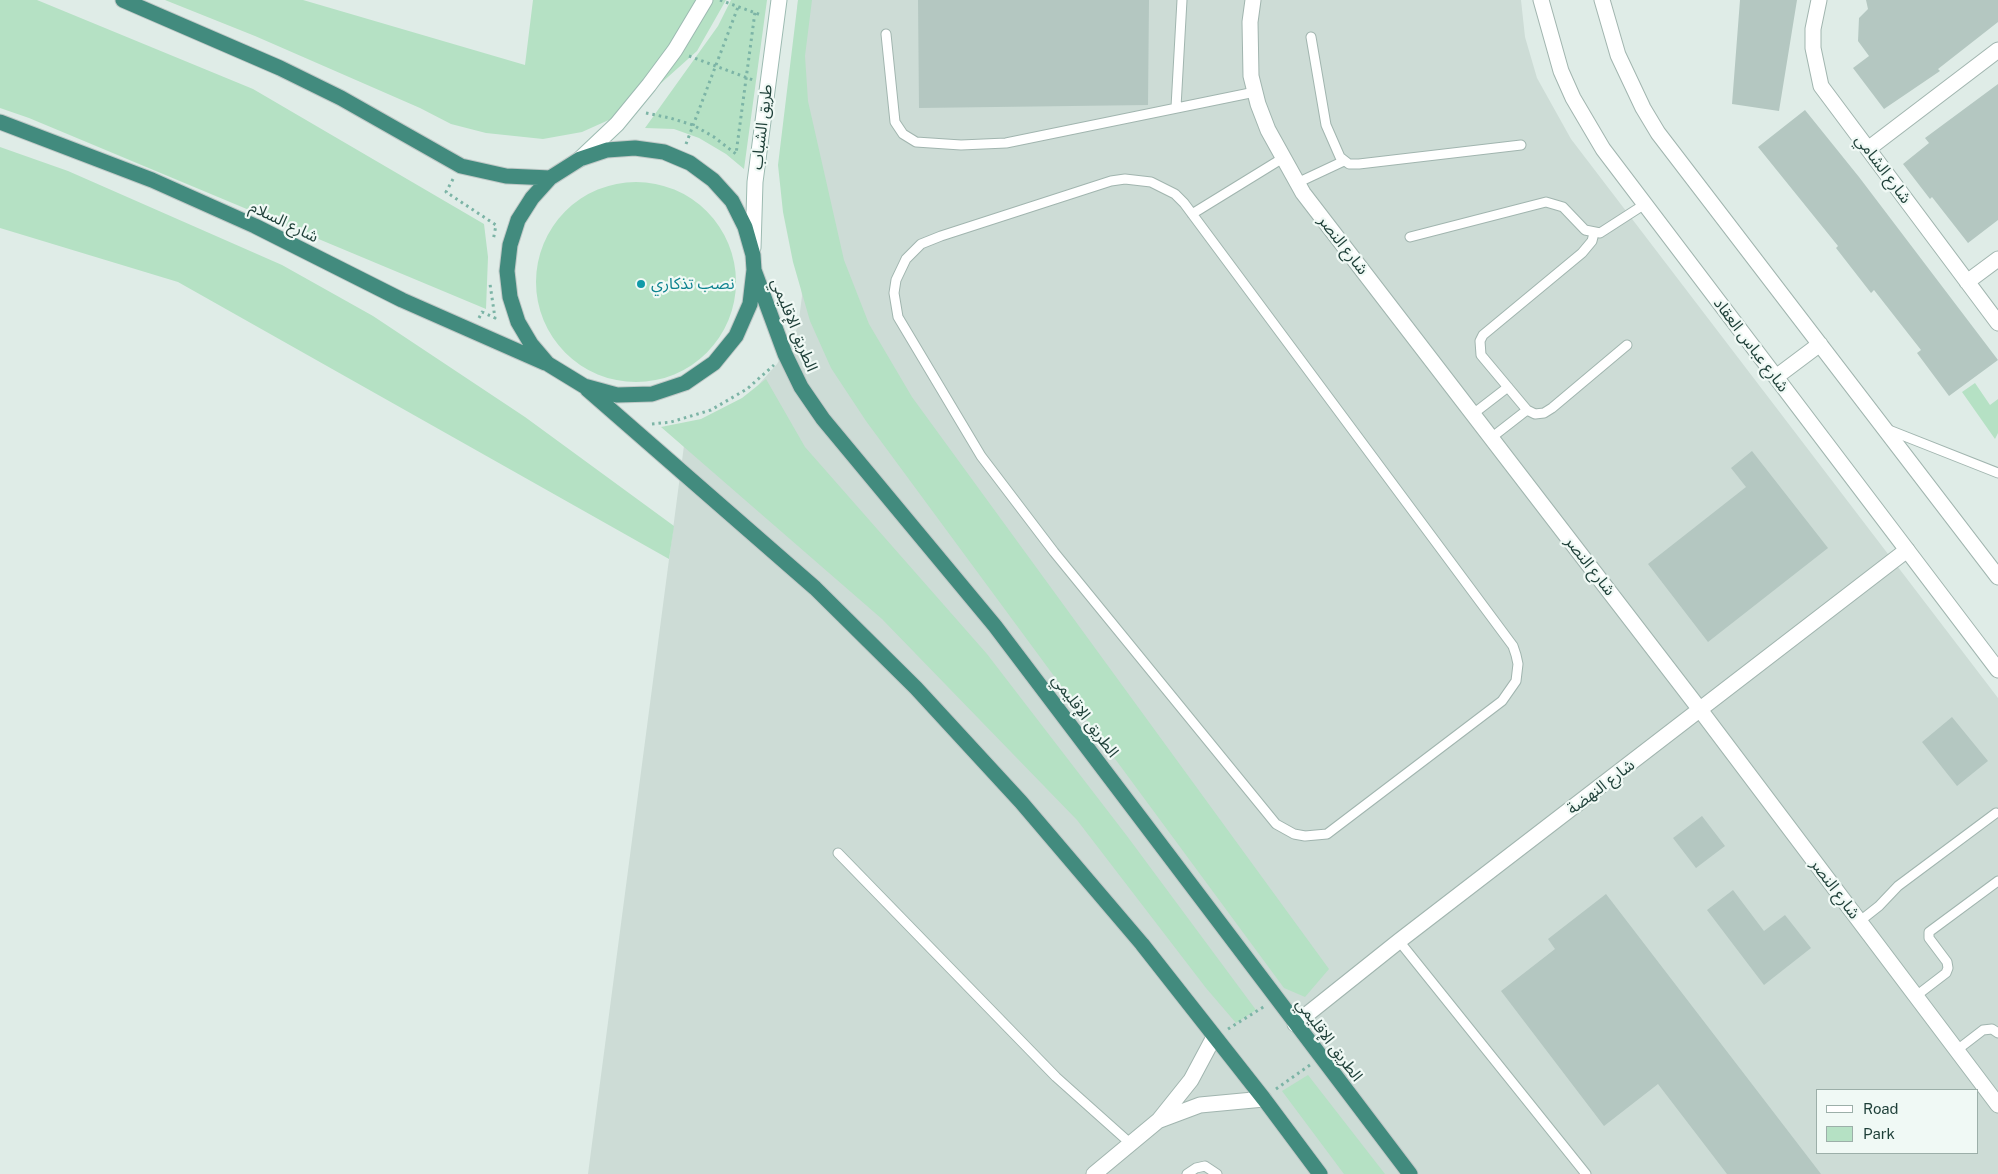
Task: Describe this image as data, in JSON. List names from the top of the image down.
{
  "streets": {
    "highway": ["شارع السلام", "الطريق الإقليمي"],
    "street": [
      "طريق الشباب",
      "شارع الشامي",
      "شارع النصر",
      "شارع عباس العقاد",
      "شارع النهضة"
    ]
  },
  "crossings": [
    ["شارع النصر", "شارع النهضة"],
    ["الطريق الإقليمي", "شارع النهضة"],
    ["شارع عباس العقاد", "شارع النهضة"]
  ],
  "places": ["نصب تذكاري"],
  "legend": ["Road", "Park"]
}
